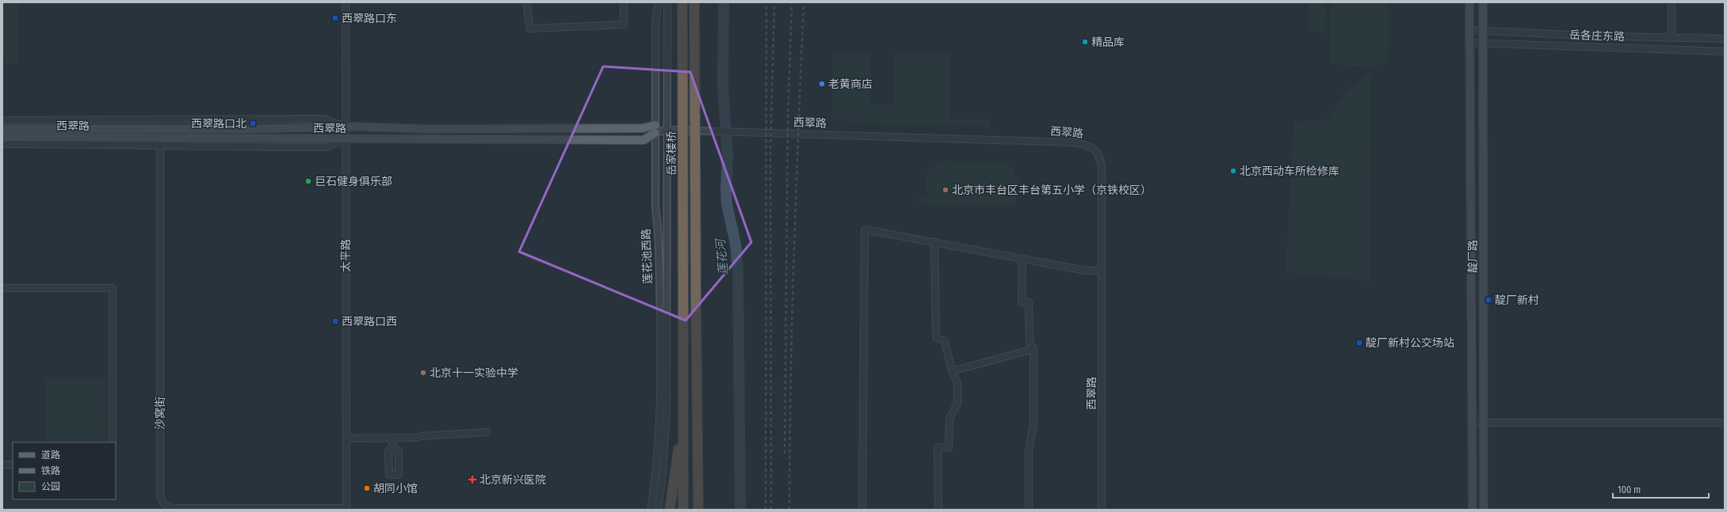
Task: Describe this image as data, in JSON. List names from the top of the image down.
{
  "streets": {
    "highway": ["岳家楼桥"],
    "main road": ["西翠路", "靛厂路"],
    "street": [
      "岳各庄东路",
      "太平路",
      "莲花池西路",
      "沙窝街"
    ]
  },
  "crossings": [
    ["岳各庄东路", "靛厂路"],
    ["西翠路", "太平路"],
    ["西翠路", "莲花池西路"],
    ["西翠路", "沙窝街"],
    ["太平路", "沙窝街"]
  ],
  "water": ["莲花河"],
  "places": {
    "transit": [
      "西翠路口东",
      "西翠路口北",
      "靛厂新村",
      "西翠路口西",
      "靛厂新村公交场站"
    ],
    "other": [
      "精品库",
      "老黄商店",
      "北京西动车所检修库",
      "巨石健身俱乐部",
      "北京市丰台区丰台第五小学（京铁校区）",
      "北京十一实验中学",
      "胡同小馆"
    ],
    "health": ["北京新兴医院"]
  },
  "legend": ["道路", "铁路", "公园"],
  "scale_bar": "100 m"
}
